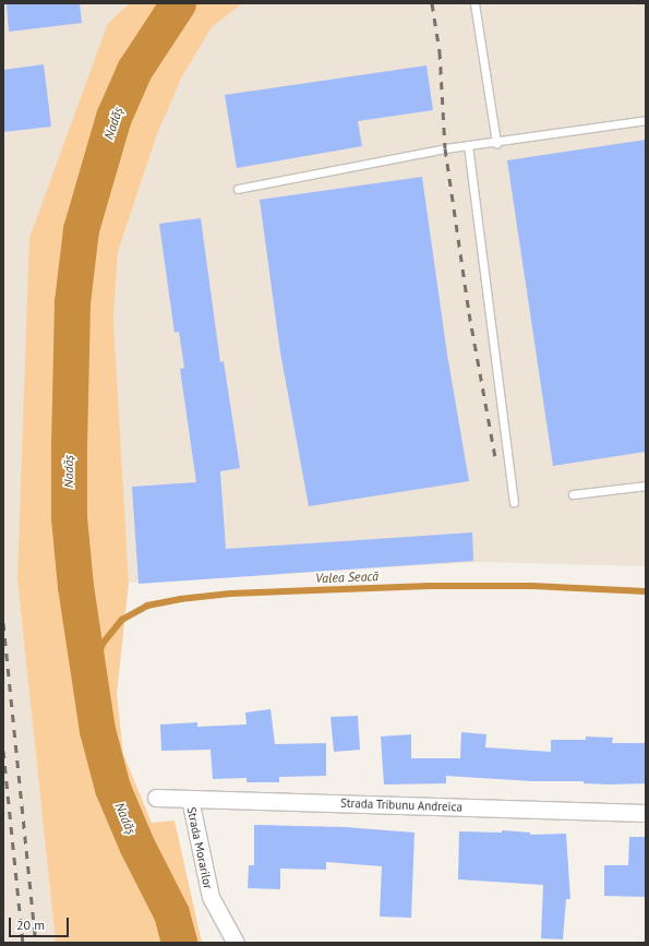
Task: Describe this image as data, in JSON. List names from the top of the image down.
{
  "streets": {
    "street": ["Strada Tribunu Andreica", "Strada Morarilor"]
  },
  "crossings": [
    ["Strada Tribunu Andreica", "Strada Morarilor"]
  ],
  "water": ["Nadăș", "Valea Seacă"],
  "scale_bar": "20 m"
}
